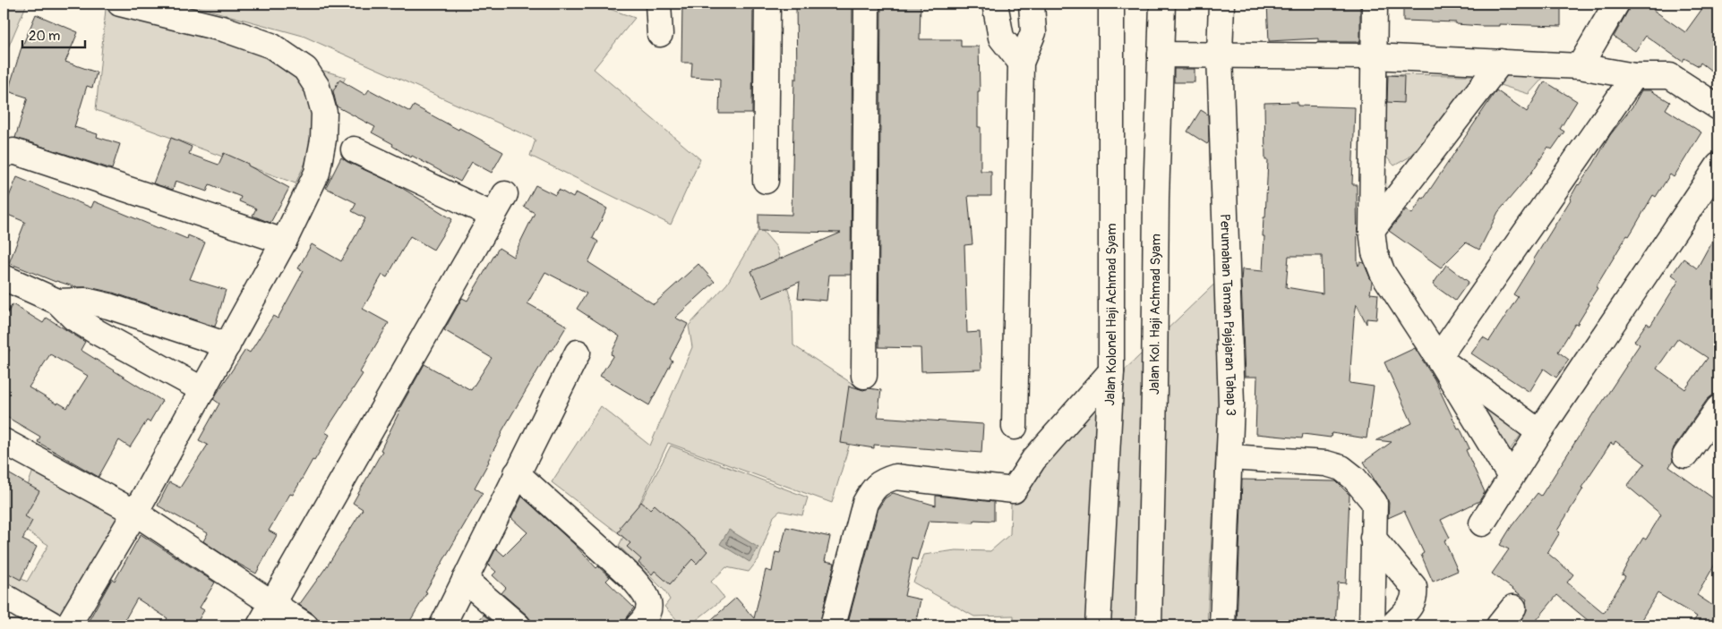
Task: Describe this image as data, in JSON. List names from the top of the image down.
{
  "streets": {
    "street": ["Jalan Kol. Haji Achmad Syam", "Jalan Kolonel Haji Achmad Syam", "Perumahan Taman Pajajaran Tahap 3"]
  },
  "scale_bar": "20 m"
}
